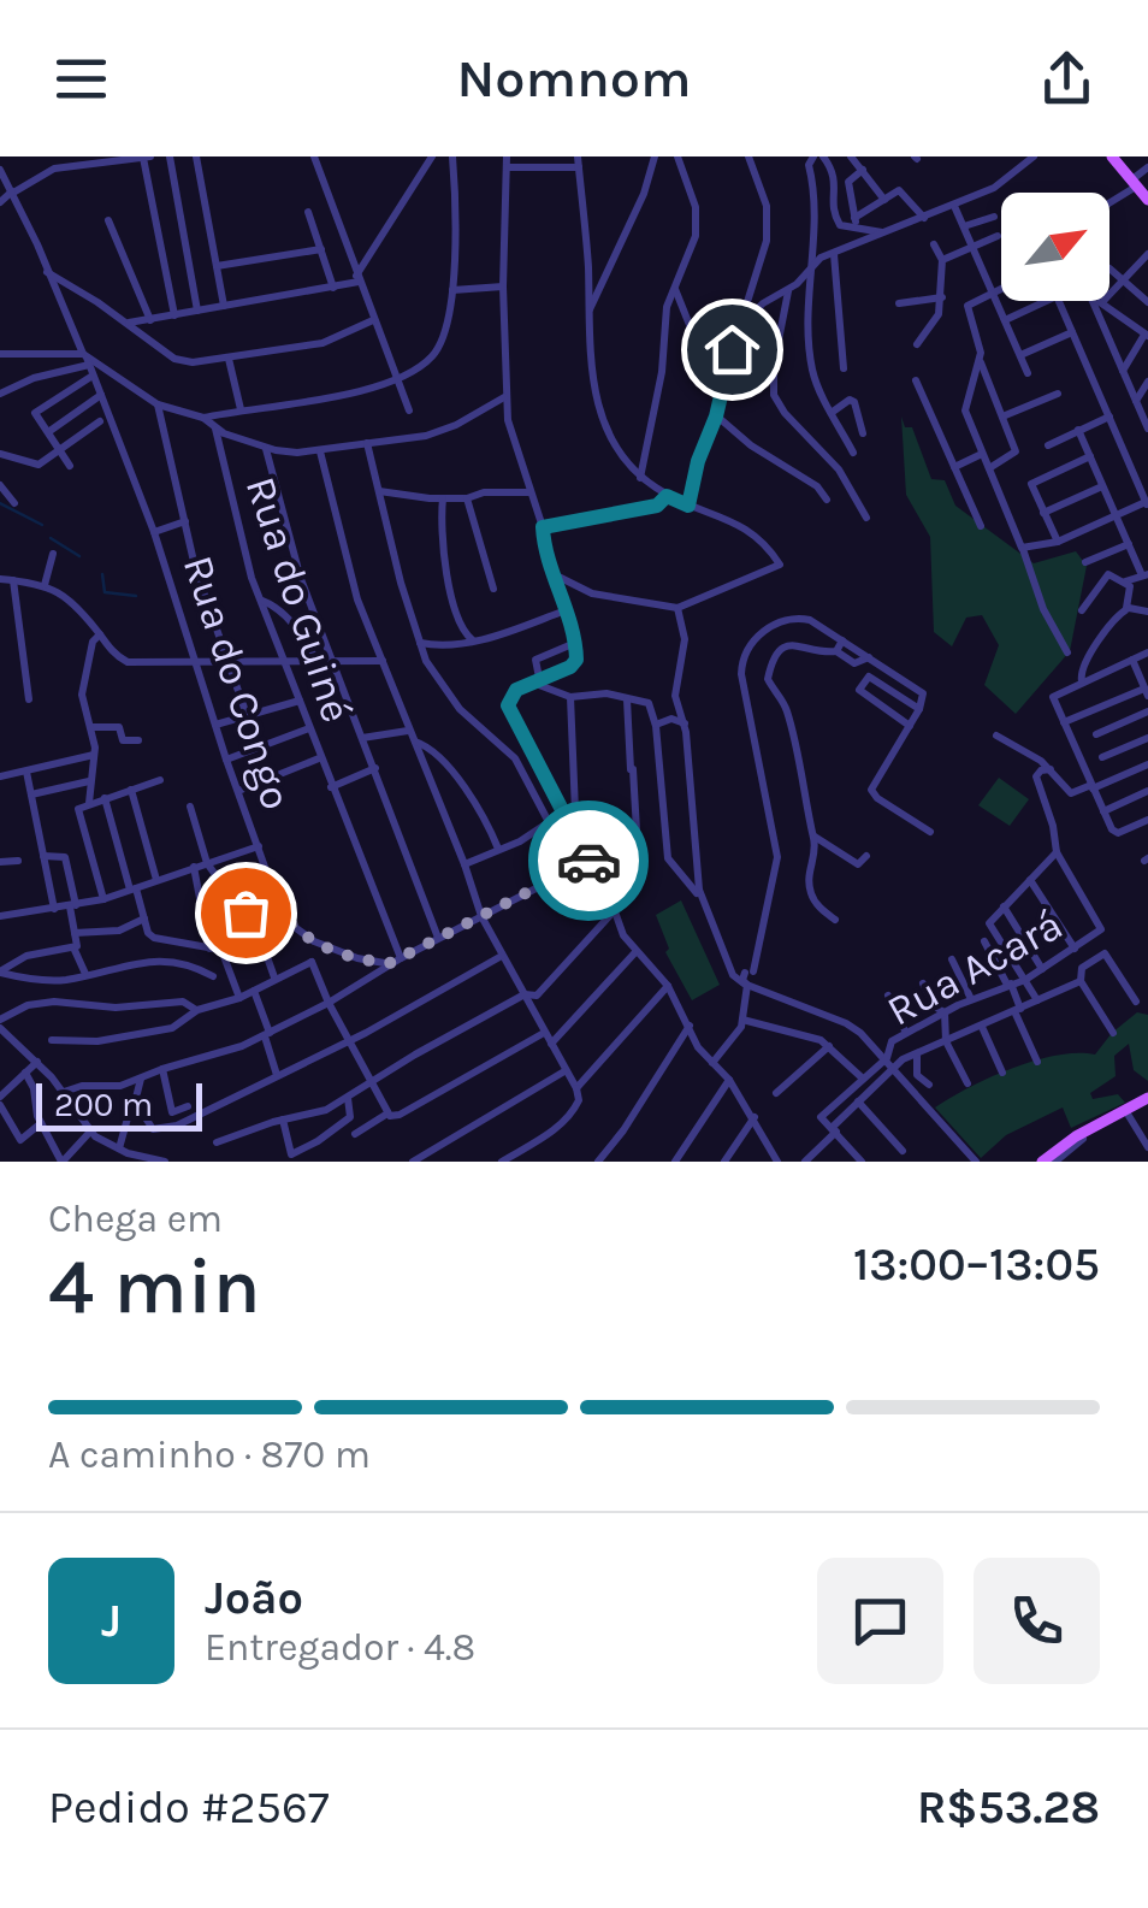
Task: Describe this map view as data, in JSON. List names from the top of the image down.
{
  "streets": {
    "street": ["Rua do Guiné", "Rua do Congo", "Rua Acará"]
  },
  "crossings": [
    ["Rua do Guiné", "Rua do Congo"]
  ],
  "scale_bar": "200 m",
  "north": "top right",
  "page": {
    "header": "Nomnom",
    "scale": "200 m",
    "heading": ["4 min", "Chega em", "13:00–13:05"],
    "panel": [
      "João",
      "Entregador · 4.8",
      "Pedido #2567",
      "R$53.28"
    ],
    "bar": "A caminho · 870 m",
    "round": "J"
  }
}
